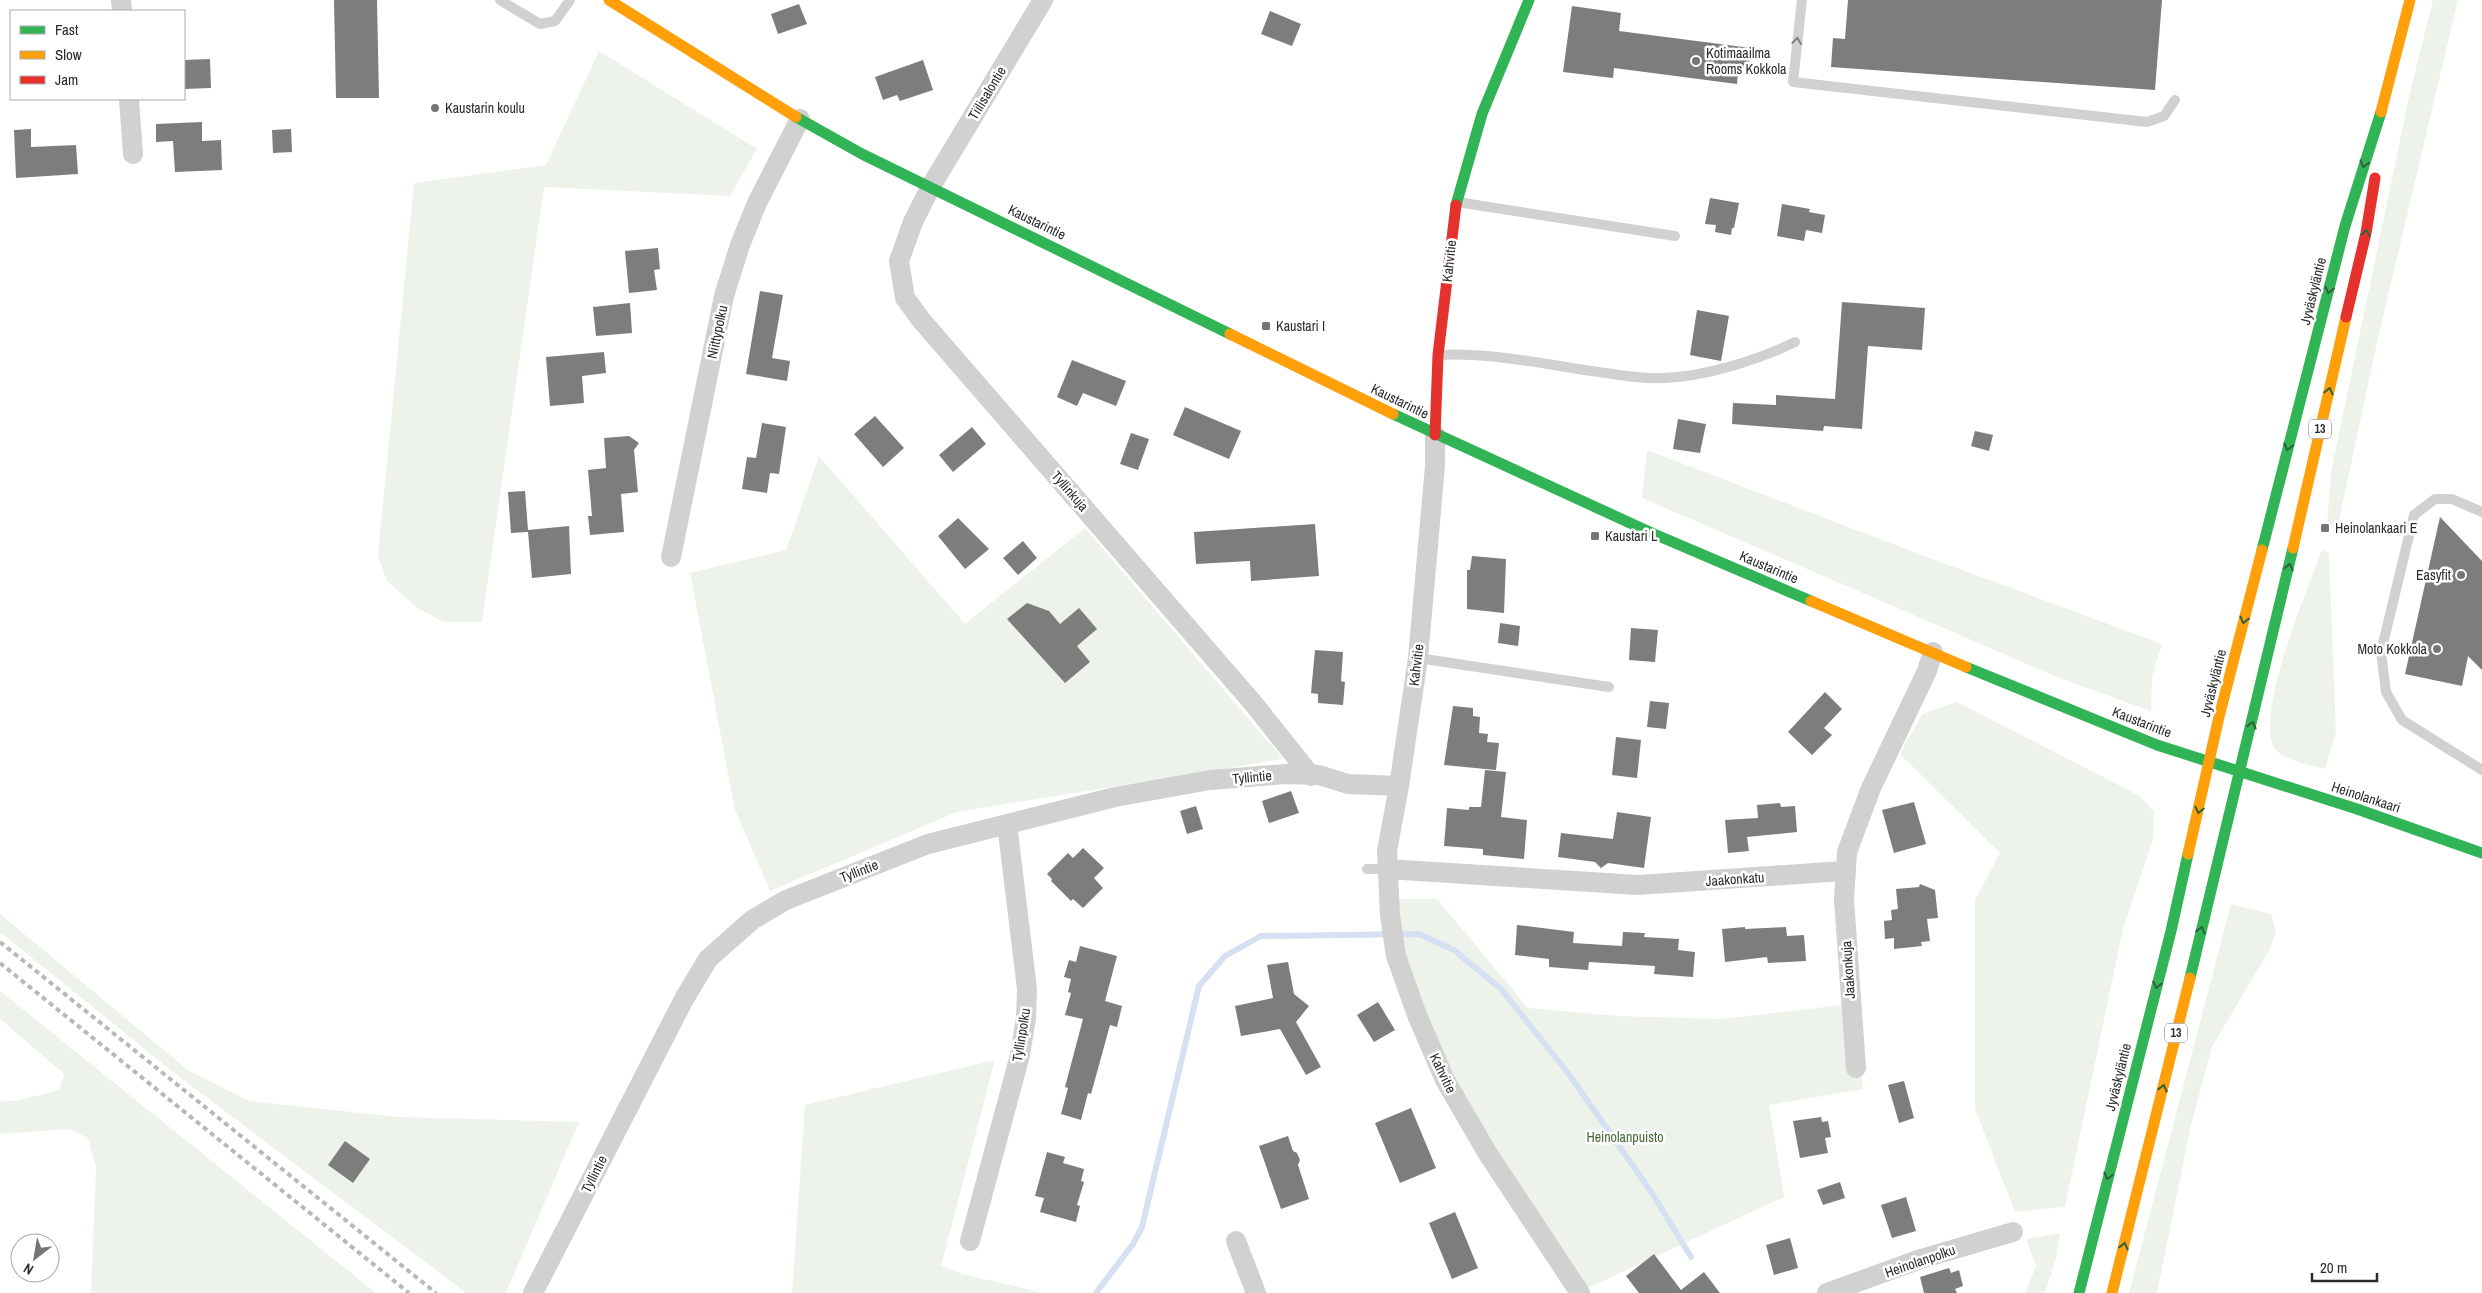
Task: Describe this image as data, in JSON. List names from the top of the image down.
{
  "streets": {
    "main road": [
      "Kaustarintie",
      "Kahvitie",
      "Jyväskyläntie",
      "13",
      "Heinolankaari"
    ],
    "street": [
      "Tiilisalontie",
      "Niittypolku",
      "Tyllinkuja",
      "Tyllintie",
      "Jaakonkatu",
      "Jaakonkuja",
      "Tyllinpolku",
      "Heinolanpolku"
    ]
  },
  "crossings": [
    ["Tiilisalontie", "Kaustarintie"],
    ["Tiilisalontie", "Tyllinkuja"],
    ["Kaustarintie", "Kahvitie"],
    ["Kaustarintie", "Jyväskyläntie"],
    ["Kaustarintie", "Niittypolku"],
    ["Kaustarintie", "Tyllinkuja"],
    ["Kaustarintie", "Heinolankaari"],
    ["Kahvitie", "Tyllintie"],
    ["Kahvitie", "Jaakonkatu"],
    ["Jyväskyläntie", "Heinolankaari"],
    ["Tyllinkuja", "Tyllintie"],
    ["Tyllintie", "Tyllinpolku"],
    ["Jaakonkatu", "Jaakonkuja"]
  ],
  "parks": ["Heinolanpuisto"],
  "places": {
    "other": [
      "Kotimaailma Rooms Kokkola",
      "Kaustarin koulu",
      "Easyfit",
      "Moto Kokkola"
    ],
    "transit": ["Kaustari I", "Heinolankaari E", "Kaustari L"]
  },
  "legend": ["Fast", "Slow", "Jam"],
  "scale_bar": "20 m",
  "north": "bottom left"
}
